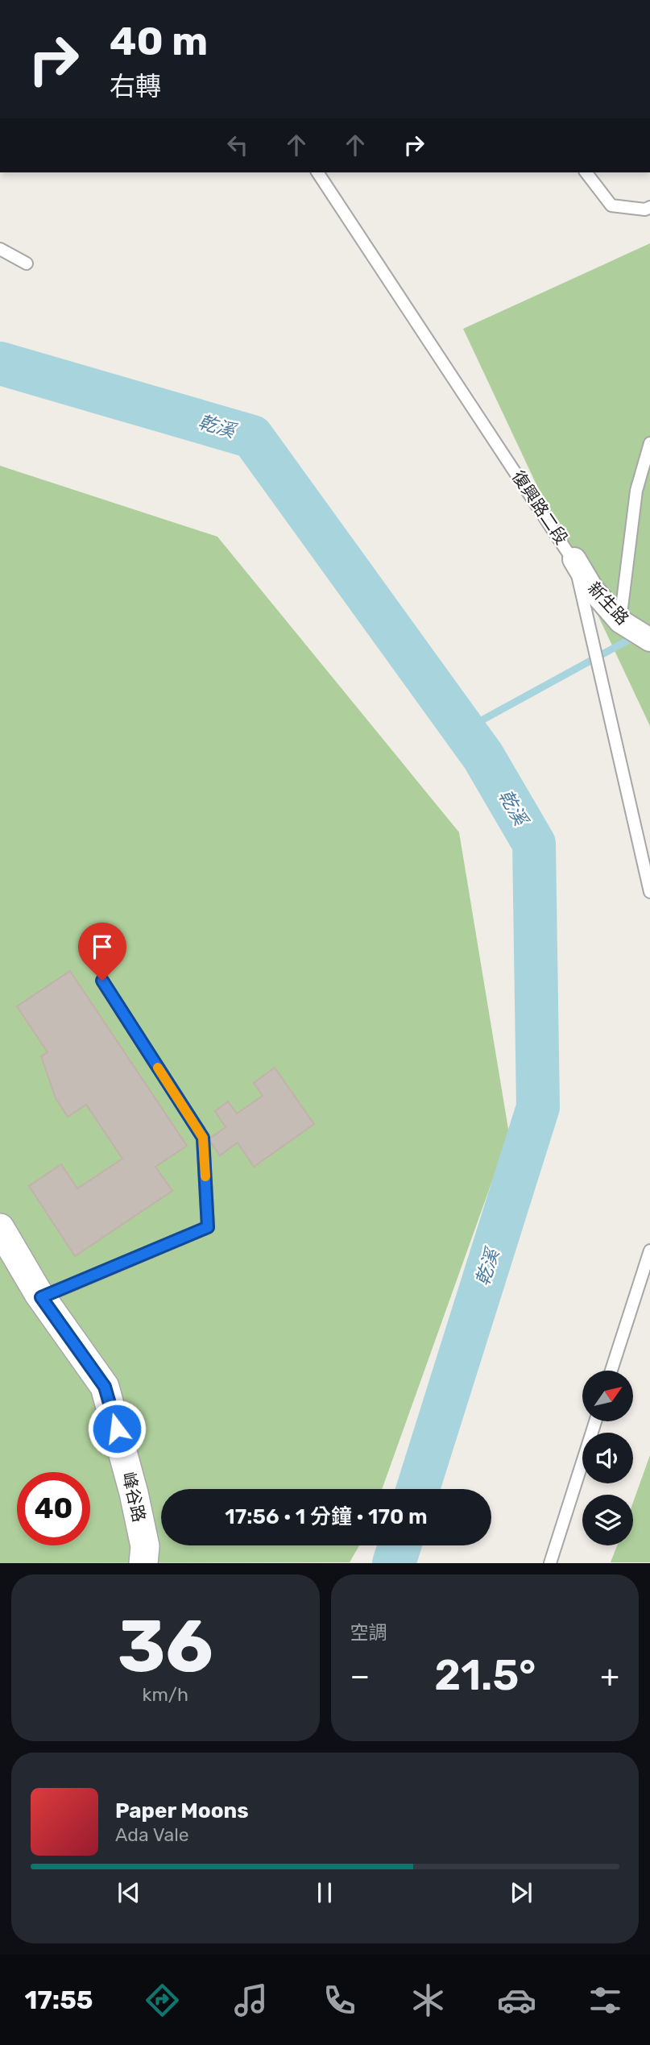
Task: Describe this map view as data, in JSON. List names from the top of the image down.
{
  "streets": {
    "street": ["新生路", "峰谷路"],
    "lane": ["復興路二段"]
  },
  "crossings": [
    ["復興路二段", "新生路"]
  ],
  "water": ["乾溪"],
  "north": "top right",
  "page": {
    "turn": ["40 m", "右轉"],
    "limit": "40",
    "trip": "17:56 · 1 分鐘 · 170 m",
    "tile": [
      ["36", "km/h"],
      "空調"
    ],
    "heat": ["−", "21.5°", "+"],
    "song": ["Paper Moons", "Ada Vale"],
    "tabs": "17:55"
  }
}
